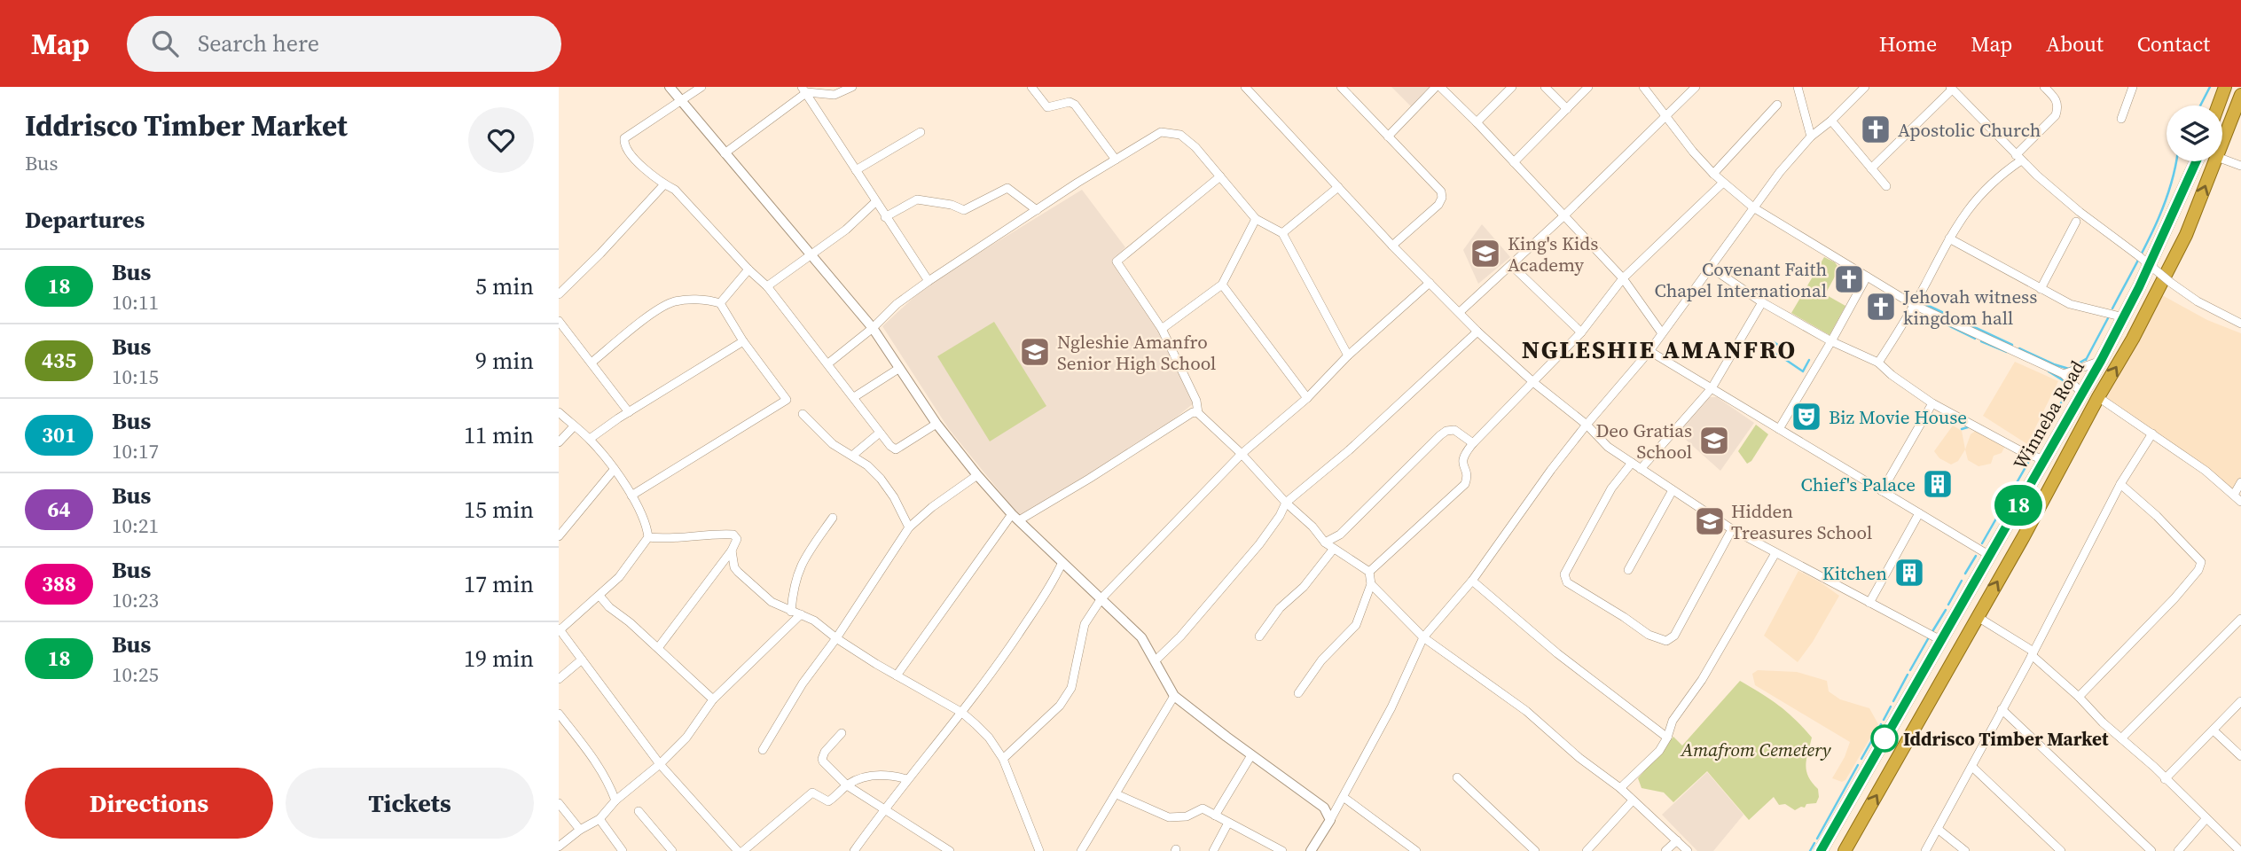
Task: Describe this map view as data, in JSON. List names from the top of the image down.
{
  "streets": {
    "highway": ["Winneba Road"]
  },
  "districts": ["NGLESHIE AMANFRO"],
  "parks": ["Amafrom Cemetery"],
  "places": {
    "church": ["Apostolic Church", "Covenant Faith Chapel International", "Jehovah witness kingdom hall"],
    "school or university": [
      "King's Kids Academy",
      "Ngleshie Amanfro Senior High School",
      "Deo Gratias School",
      "Hidden Treasures School"
    ],
    "theatre": ["Biz Movie House"],
    "building": ["Chief's Palace", "Kitchen"],
    "other": ["Iddrisco Timber Market"]
  },
  "lines": ["bus line 18"],
  "page": {
    "header": "Map",
    "search": "Search here",
    "nav": [
      "Home",
      "Map",
      "About",
      "Contact"
    ],
    "heading": [
      ["Iddrisco Timber Market", "Bus"],
      "Departures"
    ],
    "on_map": "18",
    "list": [
      {
        "mark": "18",
        "name": "Bus",
        "note": "10:11",
        "value": "5 min"
      },
      {
        "mark": "435",
        "name": "Bus",
        "note": "10:15",
        "value": "9 min"
      },
      {
        "mark": "301",
        "name": "Bus",
        "note": "10:17",
        "value": "11 min"
      },
      {
        "mark": "64",
        "name": "Bus",
        "note": "10:21",
        "value": "15 min"
      },
      {
        "mark": "388",
        "name": "Bus",
        "note": "10:23",
        "value": "17 min"
      },
      {
        "mark": "18",
        "name": "Bus",
        "note": "10:25",
        "value": "19 min"
      }
    ],
    "buttons": ["Directions", "Tickets"]
  }
}
